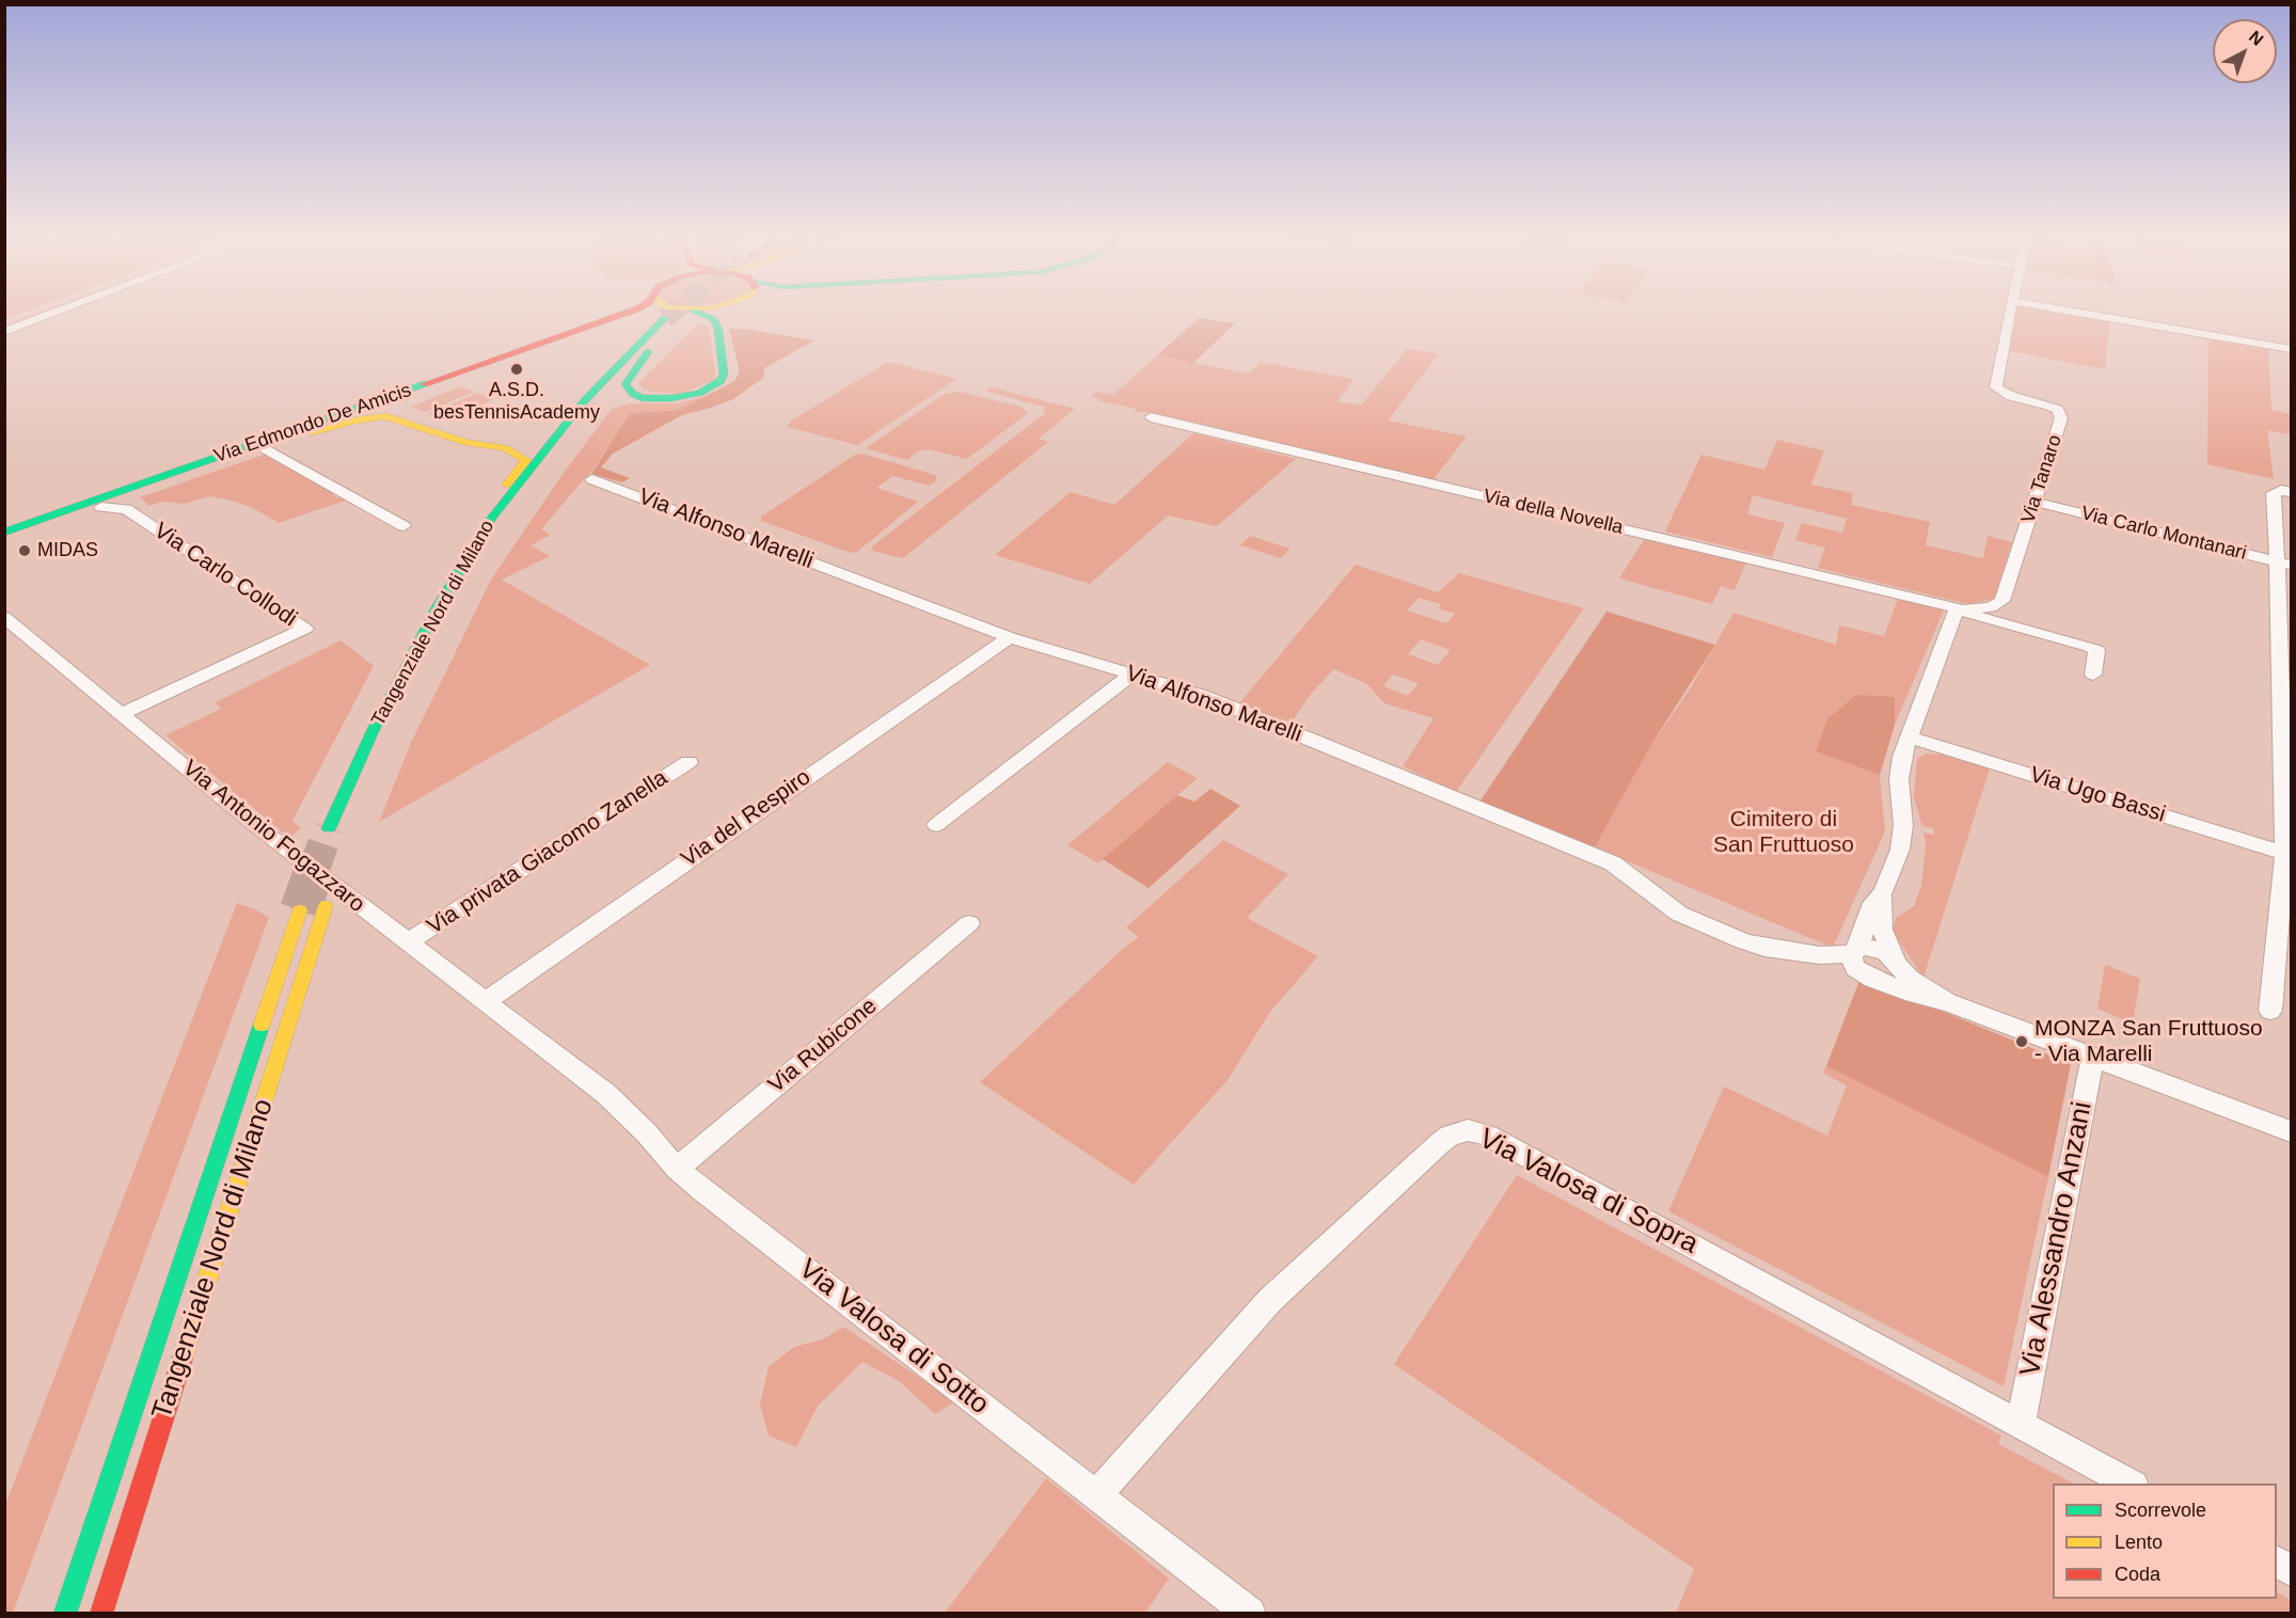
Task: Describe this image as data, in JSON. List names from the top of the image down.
{
  "streets": {
    "main road": ["Via Edmondo De Amicis", "Tangenziale Nord di Milano"],
    "street": [
      "Via Tanaro",
      "Via della Novella",
      "Via Alfonso Marelli",
      "Via Carlo Montanari",
      "Via Carlo Collodi",
      "Via Ugo Bassi",
      "Via del Respiro",
      "Via Antonio Fogazzaro",
      "Via privata Giacomo Zanella",
      "Via Rubicone",
      "Via Valosa di Sopra",
      "Via Alessandro Anzani",
      "Via Valosa di Sotto"
    ]
  },
  "crossings": [
    ["Via Edmondo De Amicis", "Via Carlo Collodi"],
    ["Via Tanaro", "Via della Novella"],
    ["Via Tanaro", "Via Carlo Montanari"],
    ["Via Alfonso Marelli", "Via del Respiro"],
    ["Via Alfonso Marelli", "Via Alessandro Anzani"],
    ["Via Carlo Collodi", "Via Antonio Fogazzaro"],
    ["Via del Respiro", "Via Antonio Fogazzaro"],
    ["Via Antonio Fogazzaro", "Via privata Giacomo Zanella"],
    ["Via Antonio Fogazzaro", "Via Valosa di Sotto"],
    ["Via Rubicone", "Via Valosa di Sotto"],
    ["Via Valosa di Sopra", "Via Alessandro Anzani"],
    ["Via Valosa di Sopra", "Via Valosa di Sotto"]
  ],
  "parks": ["Cimitero di San Fruttuoso"],
  "places": ["A.S.D. besTennisAcademy", "MIDAS", "MONZA San Fruttuoso - Via Marelli"],
  "legend": ["Scorrevole", "Lento", "Coda"],
  "north": "top right"
}
